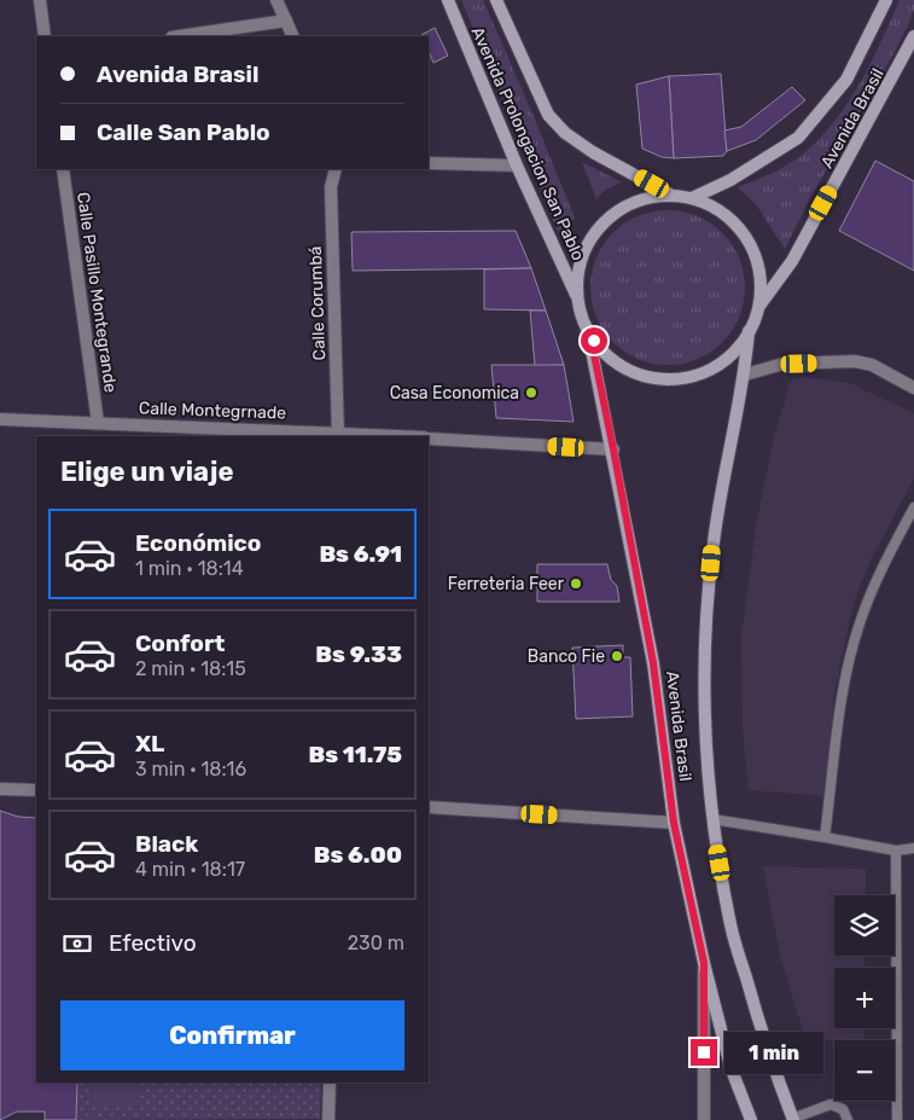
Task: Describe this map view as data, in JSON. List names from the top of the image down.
{
  "streets": {
    "main road": ["Avenida Brasil", "Avenida Prolongacion San Pablo"],
    "street": ["Calle Pasillo Montegrande", "Calle Corumbá", "Calle Montegrnade"]
  },
  "crossings": [
    ["Avenida Brasil", "Avenida Prolongacion San Pablo"],
    ["Avenida Brasil", "Calle Montegrnade"],
    ["Calle Pasillo Montegrande", "Calle Montegrnade"],
    ["Calle Corumbá", "Calle Montegrnade"]
  ],
  "places": ["Casa Economica", "Ferreteria Feer", "Banco Fie"],
  "page": {
    "banner": ["Avenida Brasil", "Calle San Pablo"],
    "heading": "Elige un viaje",
    "list": [
      {
        "name": "Económico",
        "note": "1 min · 18:14",
        "value": "Bs 6.91"
      },
      {
        "name": "Confort",
        "note": "2 min · 18:15",
        "value": "Bs 9.33"
      },
      {
        "name": "XL",
        "note": "3 min · 18:16",
        "value": "Bs 11.75"
      },
      {
        "name": "Black",
        "note": "4 min · 18:17",
        "value": "Bs 6.00"
      }
    ],
    "map_buttons": ["+", "−"],
    "pay": ["Efectivo", "230 m"],
    "buttons": "Confirmar",
    "bubble": "1 min"
  }
}
